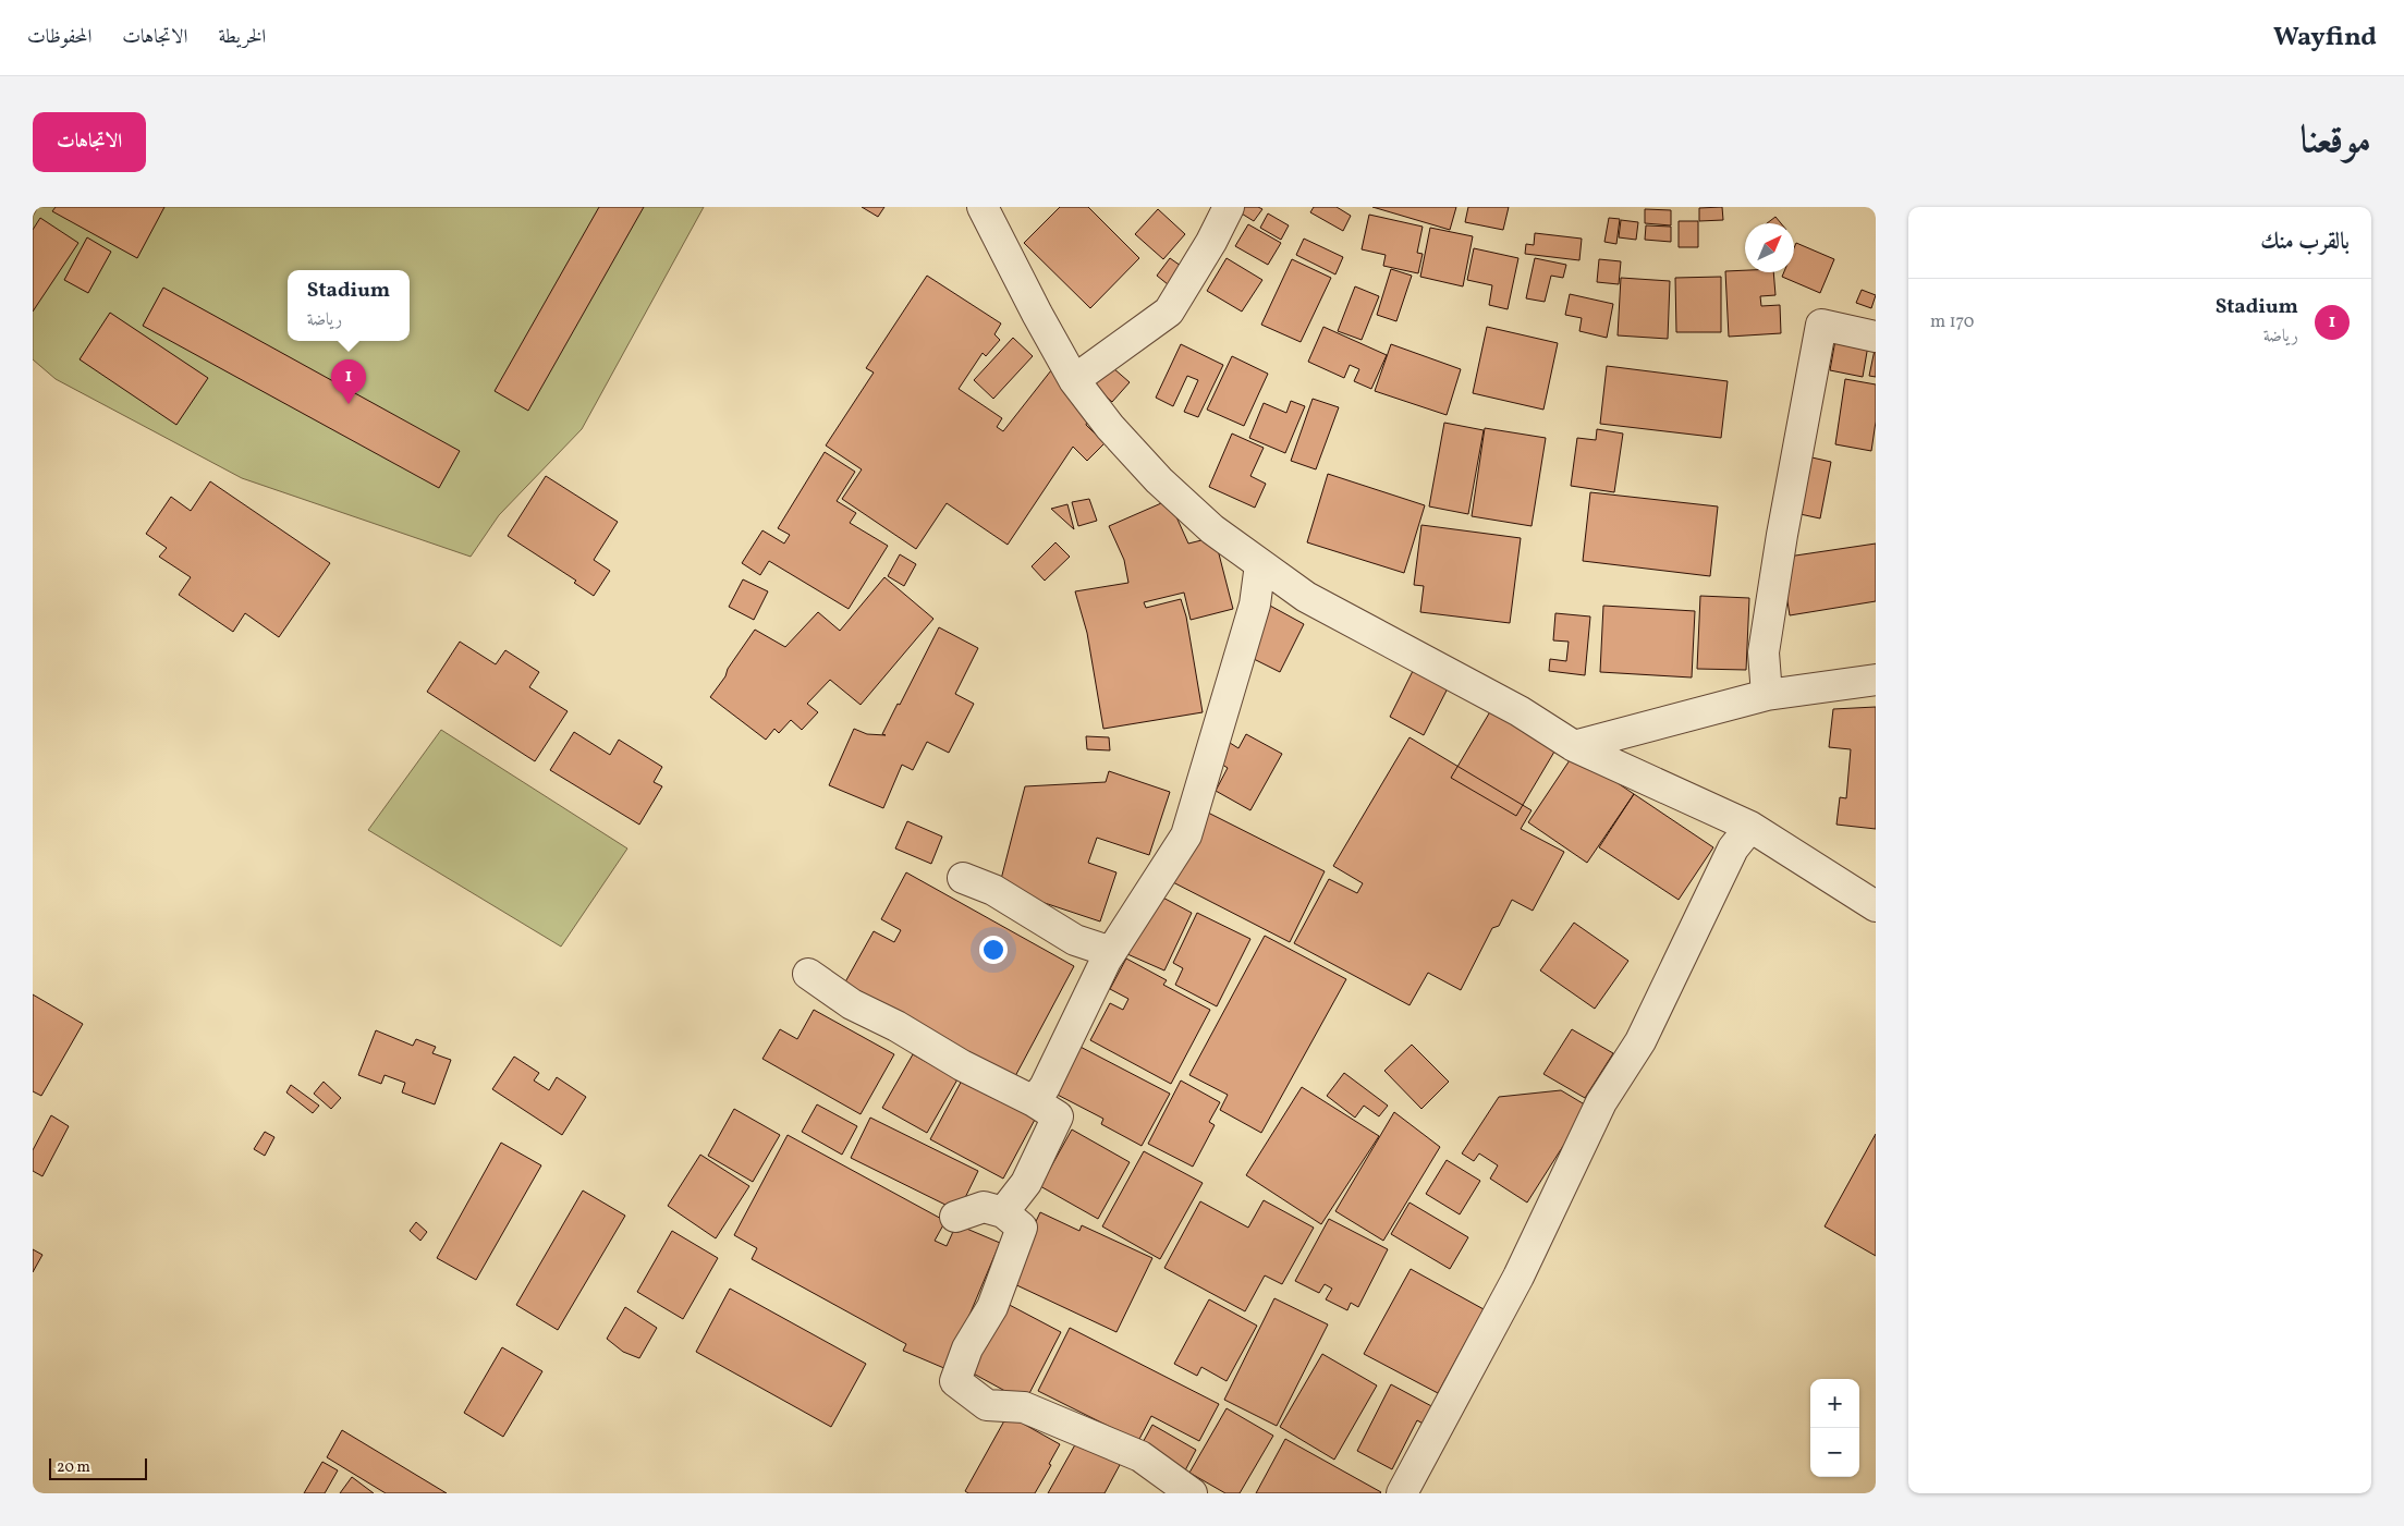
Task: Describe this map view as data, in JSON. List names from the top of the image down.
{
  "scale_bar": "20 m",
  "north": "top right",
  "page": {
    "header": "Wayfind",
    "nav": ["الخريطة", "الاتجاهات", "المحفوظات"],
    "title": "موقعنا",
    "buttons": "الاتجاهات",
    "heading": "بالقرب منك",
    "popup": ["Stadium", "رياضة"],
    "list": [
      {
        "mark": "1",
        "name": "Stadium",
        "note": "رياضة",
        "value": "170 m"
      }
    ],
    "pins": "1",
    "map_buttons": ["+", "−"],
    "scale": "20 m"
  }
}
